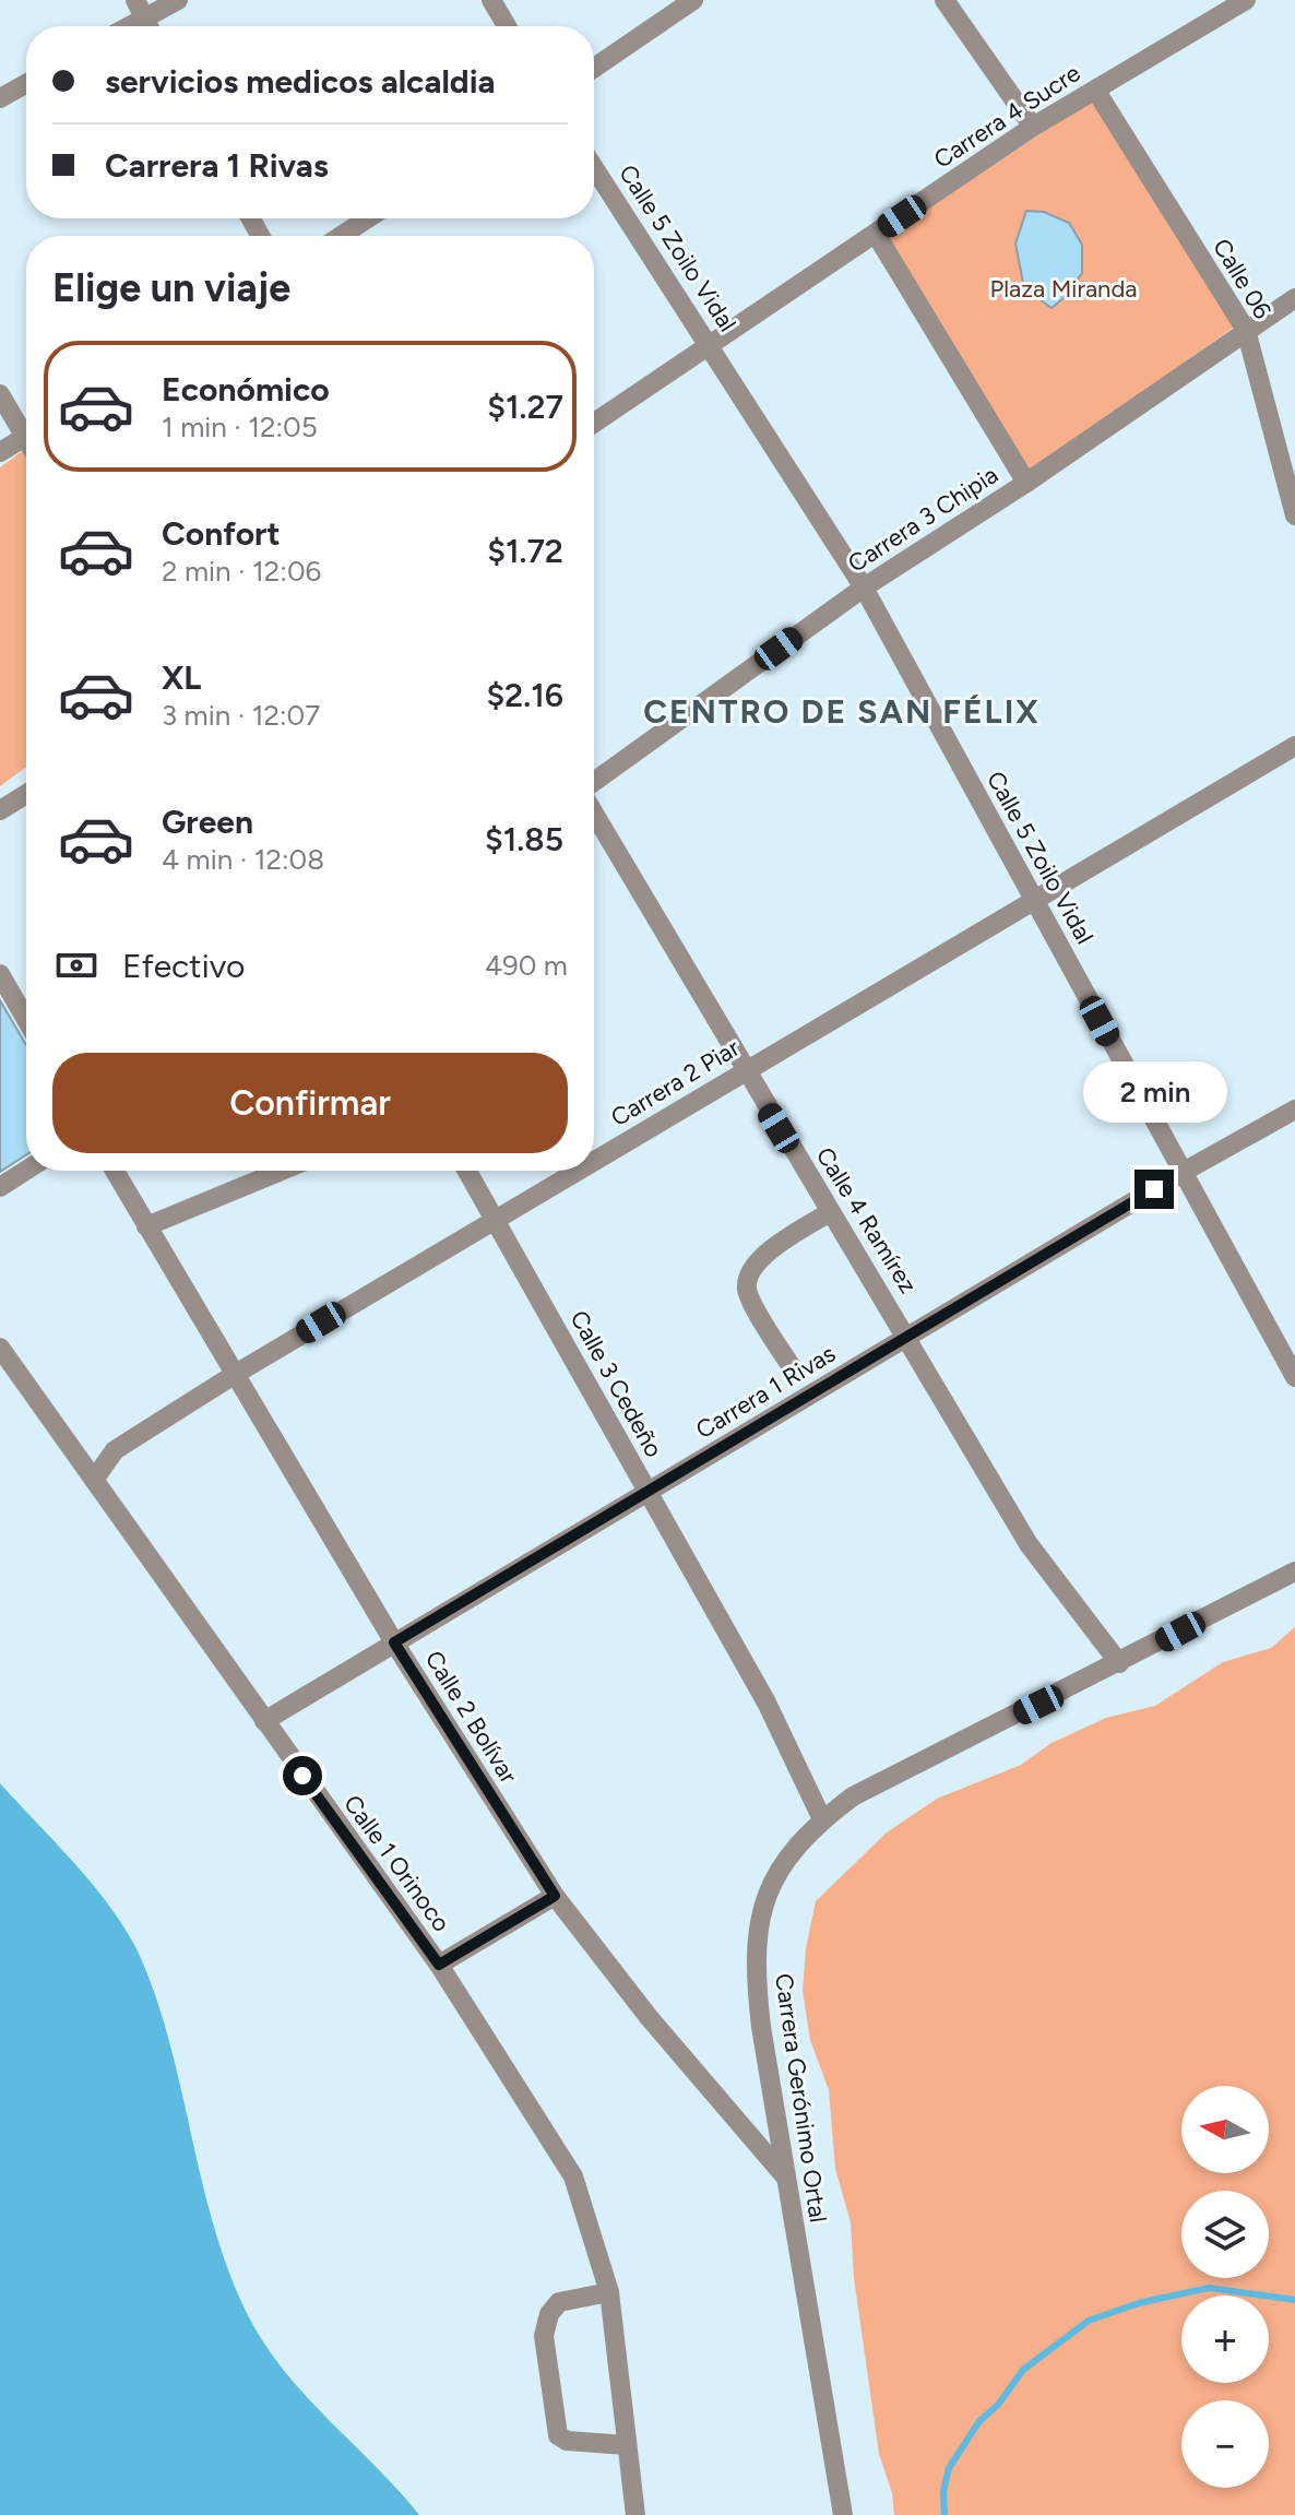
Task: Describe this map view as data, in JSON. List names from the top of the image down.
{
  "streets": {
    "street": [
      "Carrera 4 Sucre",
      "Calle 5 Zoilo Vidal",
      "Calle 06",
      "Carrera 3 Chipia",
      "Carrera 2 Piar",
      "Calle 4 Ramírez",
      "Calle 3 Cedeño",
      "Carrera 1 Rivas",
      "Calle 2 Bolívar",
      "Calle 1 Orinoco",
      "Carrera Gerónimo Ortal"
    ]
  },
  "crossings": [
    ["Carrera 4 Sucre", "Calle 5 Zoilo Vidal"],
    ["Carrera 4 Sucre", "Calle 06"],
    ["Calle 5 Zoilo Vidal", "Carrera 3 Chipia"],
    ["Calle 5 Zoilo Vidal", "Carrera 2 Piar"],
    ["Calle 5 Zoilo Vidal", "Carrera 1 Rivas"],
    ["Calle 06", "Carrera 3 Chipia"],
    ["Carrera 2 Piar", "Calle 4 Ramírez"],
    ["Carrera 2 Piar", "Calle 3 Cedeño"],
    ["Carrera 2 Piar", "Calle 2 Bolívar"],
    ["Carrera 2 Piar", "Calle 1 Orinoco"],
    ["Calle 4 Ramírez", "Carrera 1 Rivas"],
    ["Calle 4 Ramírez", "Carrera Gerónimo Ortal"],
    ["Calle 3 Cedeño", "Carrera 1 Rivas"],
    ["Calle 3 Cedeño", "Carrera Gerónimo Ortal"],
    ["Carrera 1 Rivas", "Calle 2 Bolívar"],
    ["Carrera 1 Rivas", "Calle 1 Orinoco"],
    ["Calle 2 Bolívar", "Carrera Gerónimo Ortal"]
  ],
  "districts": ["CENTRO DE SAN FÉLIX"],
  "parks": ["Plaza Miranda"],
  "north": "left",
  "page": {
    "banner": ["servicios medicos alcaldia", "Carrera 1 Rivas"],
    "heading": "Elige un viaje",
    "list": [
      {
        "name": "Económico",
        "note": "1 min · 12:05",
        "value": "$1.27"
      },
      {
        "name": "Confort",
        "note": "2 min · 12:06",
        "value": "$1.72"
      },
      {
        "name": "XL",
        "note": "3 min · 12:07",
        "value": "$2.16"
      },
      {
        "name": "Green",
        "note": "4 min · 12:08",
        "value": "$1.85"
      }
    ],
    "pay": ["Efectivo", "490 m"],
    "buttons": "Confirmar",
    "bubble": "2 min",
    "map_buttons": ["+", "−"]
  }
}
